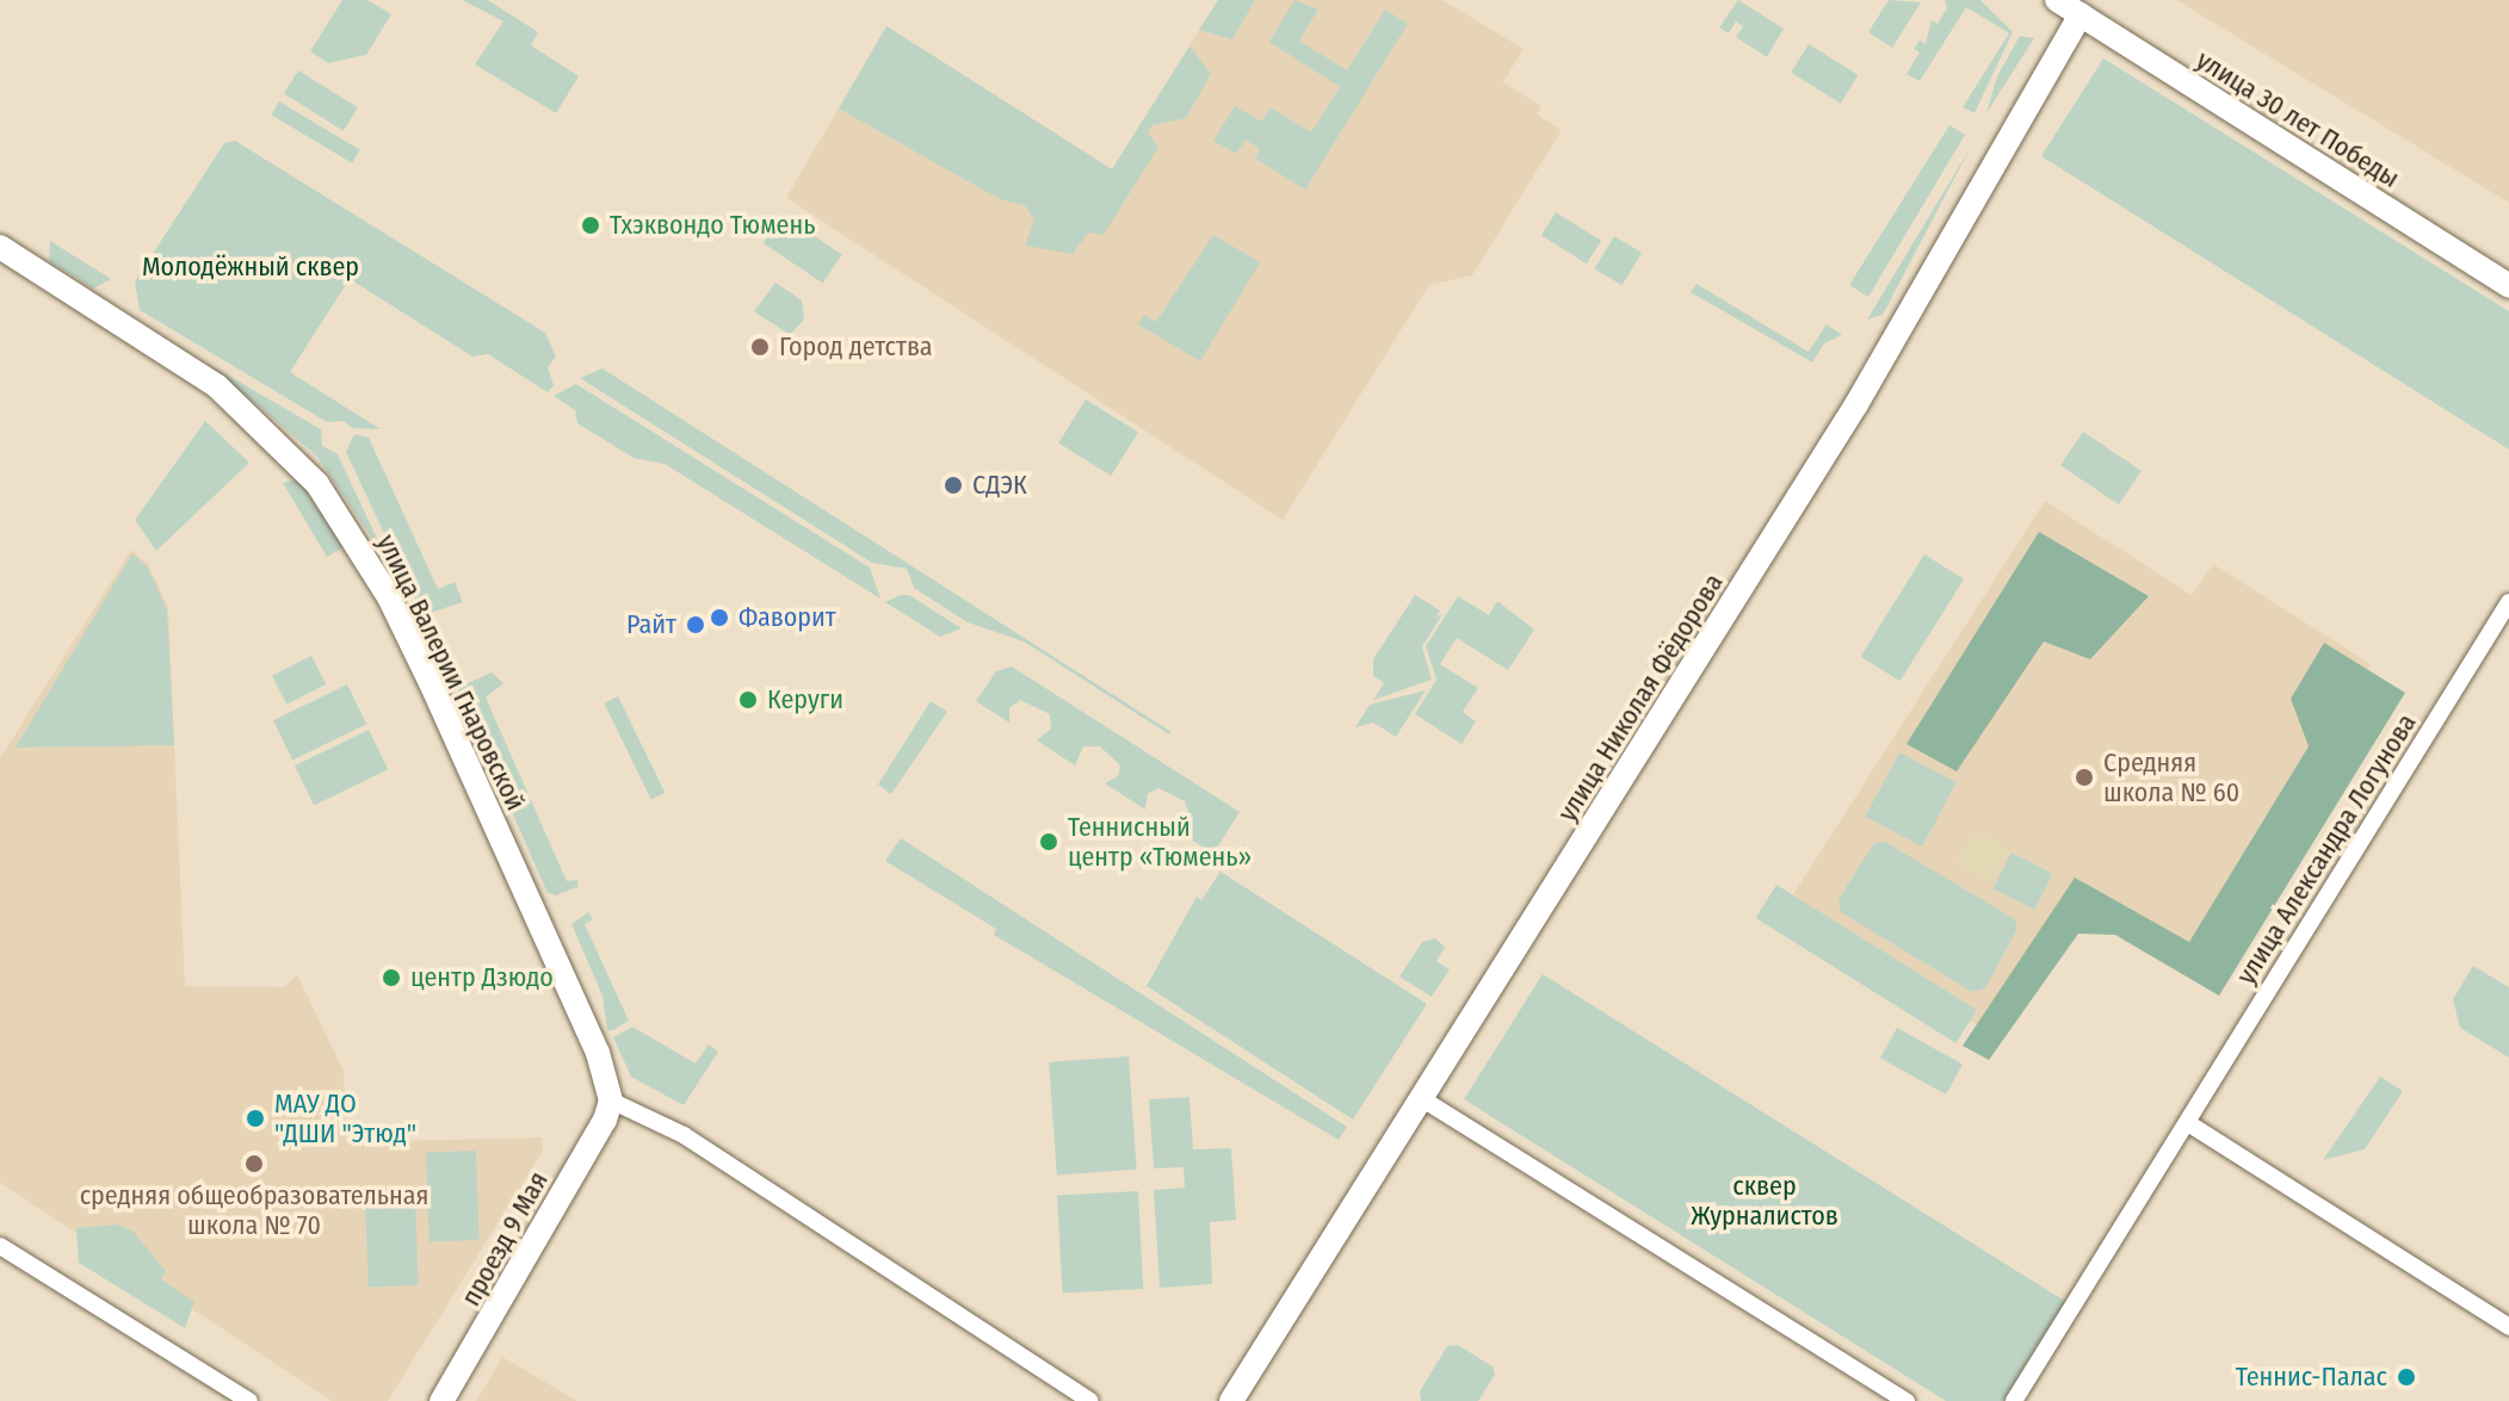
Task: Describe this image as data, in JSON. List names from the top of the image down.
{
  "streets": {
    "street": [
      "улица 30 лет Победы",
      "улица Валерии Гнаровской",
      "улица Николая Фёдорова",
      "улица Александра Логунова",
      "проезд 9 Мая"
    ]
  },
  "crossings": [
    ["улица 30 лет Победы", "улица Николая Фёдорова"],
    ["улица Валерии Гнаровской", "проезд 9 Мая"]
  ],
  "parks": ["Молодёжный сквер", "сквер Журналистов"],
  "places": [
    "Тхэквондо Тюмень",
    "Город детства",
    "СДЭК",
    "Фаворит",
    "Райт",
    "Керуги",
    "Средняя школа № 60",
    "Теннисный центр «Тюмень»",
    "центр Дзюдо",
    "МАУ ДО \"ДШИ \"Этюд\"",
    "средняя общеобразовательная школа № 70",
    "Теннис-Палас"
  ]
}
